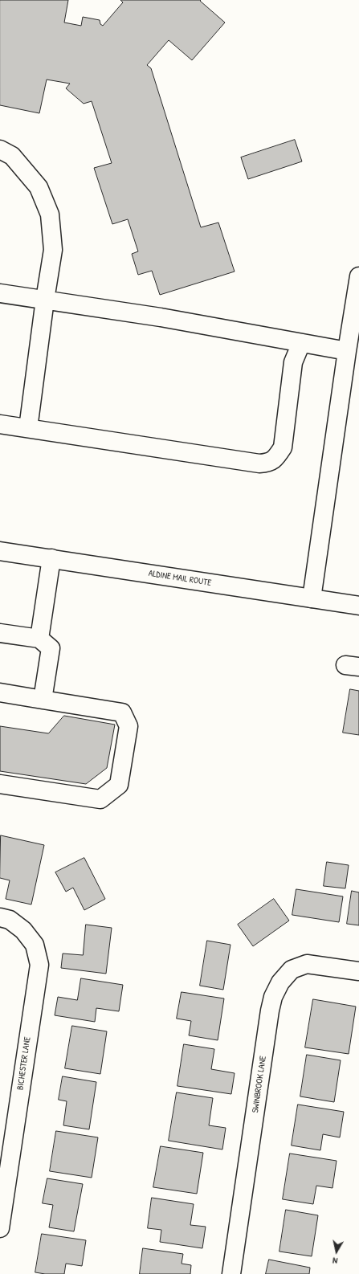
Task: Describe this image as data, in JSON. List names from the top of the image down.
{
  "streets": {
    "street": ["ALDINE MAIL ROUTE", "BICHESTER LANE", "SWINBROOK LANE"]
  },
  "north": "bottom"
}
